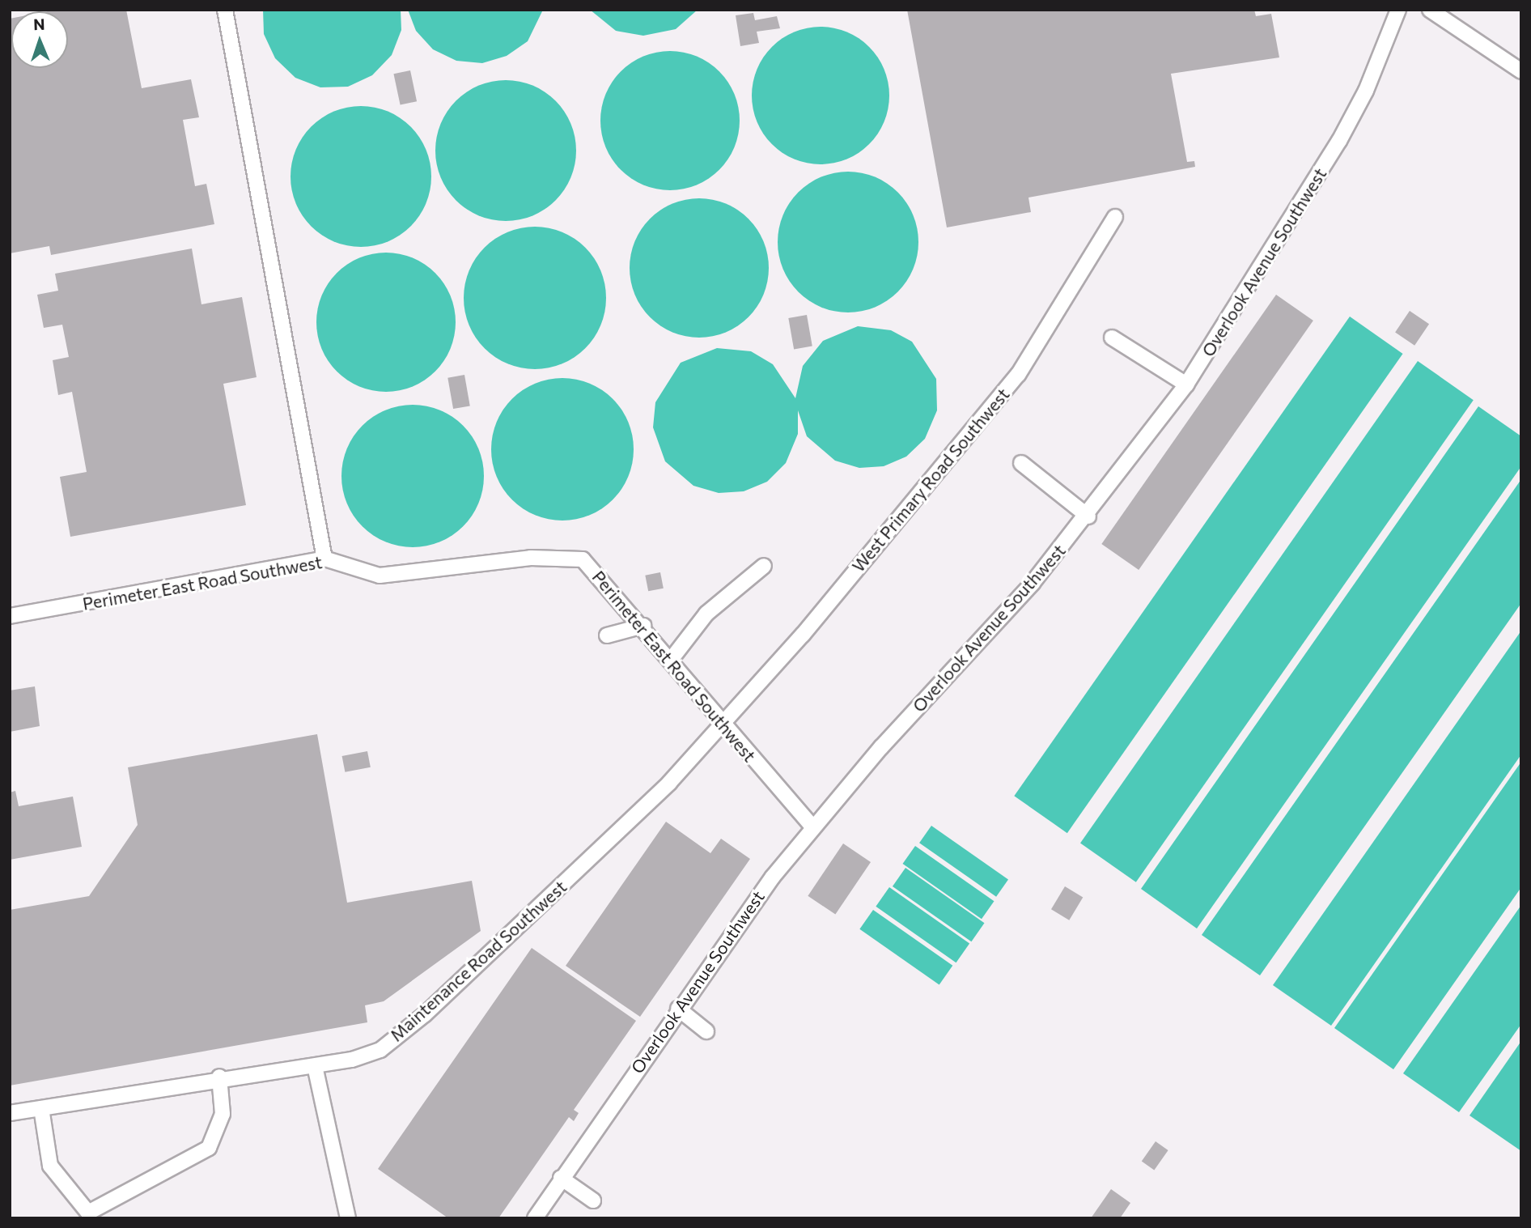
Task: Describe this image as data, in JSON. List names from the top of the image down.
{
  "streets": {
    "lane": [
      "Overlook Avenue Southwest",
      "West Primary Road Southwest",
      "Perimeter East Road Southwest",
      "Maintenance Road Southwest"
    ]
  },
  "crossings": [
    ["Overlook Avenue Southwest", "Perimeter East Road Southwest"],
    ["West Primary Road Southwest", "Perimeter East Road Southwest"],
    ["West Primary Road Southwest", "Maintenance Road Southwest"],
    ["Perimeter East Road Southwest", "Maintenance Road Southwest"]
  ],
  "north": "top"
}
